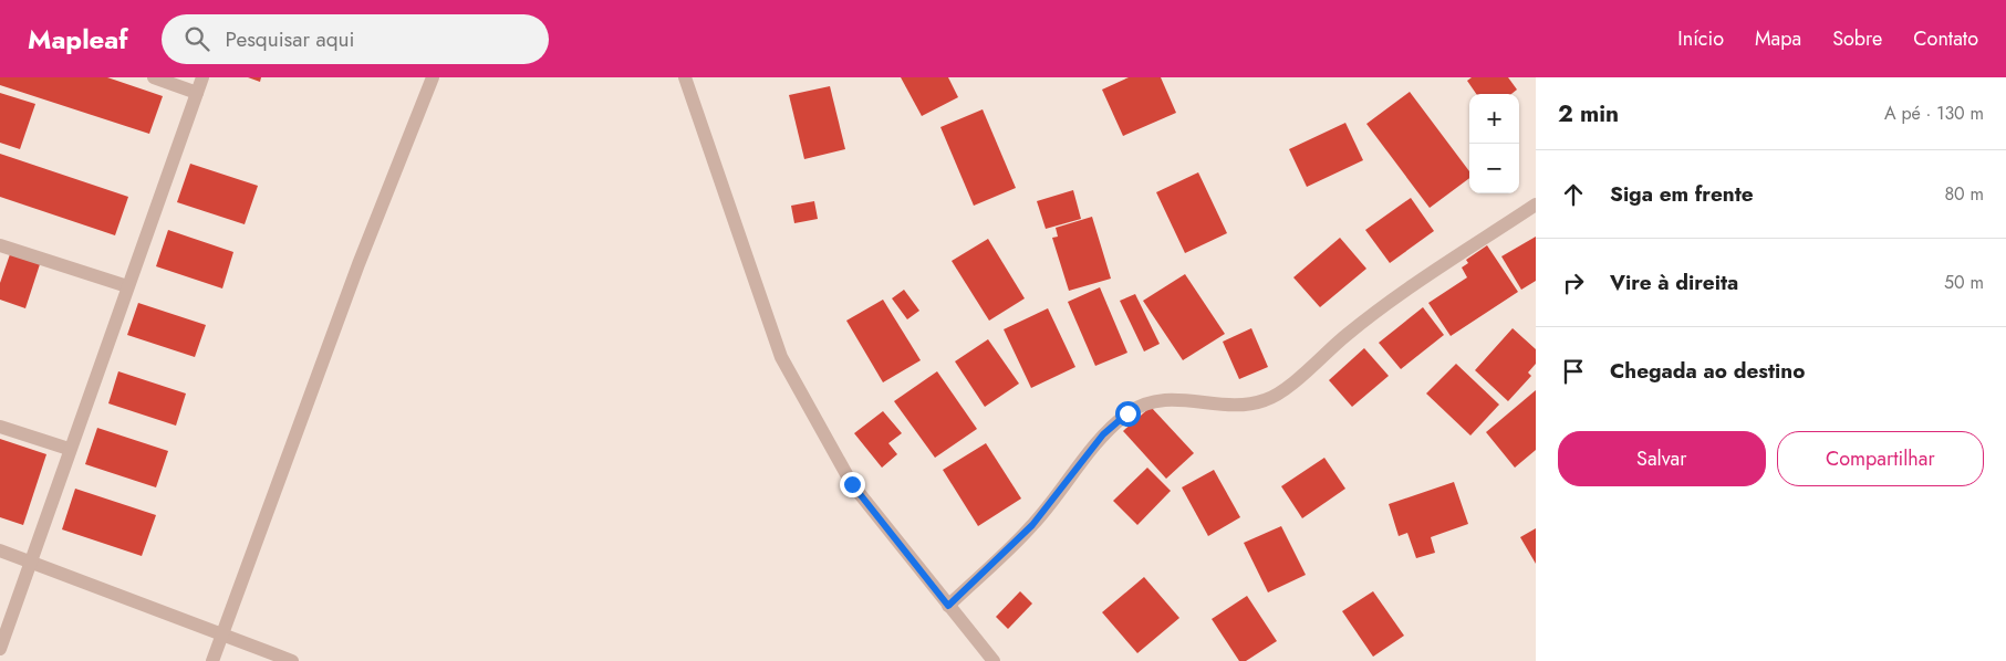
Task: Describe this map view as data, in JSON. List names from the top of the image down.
{
  "page": {
    "header": "Mapleaf",
    "search": "Pesquisar aqui",
    "nav": [
      "Início",
      "Mapa",
      "Sobre",
      "Contato"
    ],
    "heading": ["2 min", "A pé · 130 m"],
    "map_buttons": ["+", "−"],
    "list": [
      ["Siga em frente", "80 m"],
      ["Vire à direita", "50 m"],
      "Chegada ao destino"
    ],
    "buttons": ["Salvar", "Compartilhar"]
  }
}
